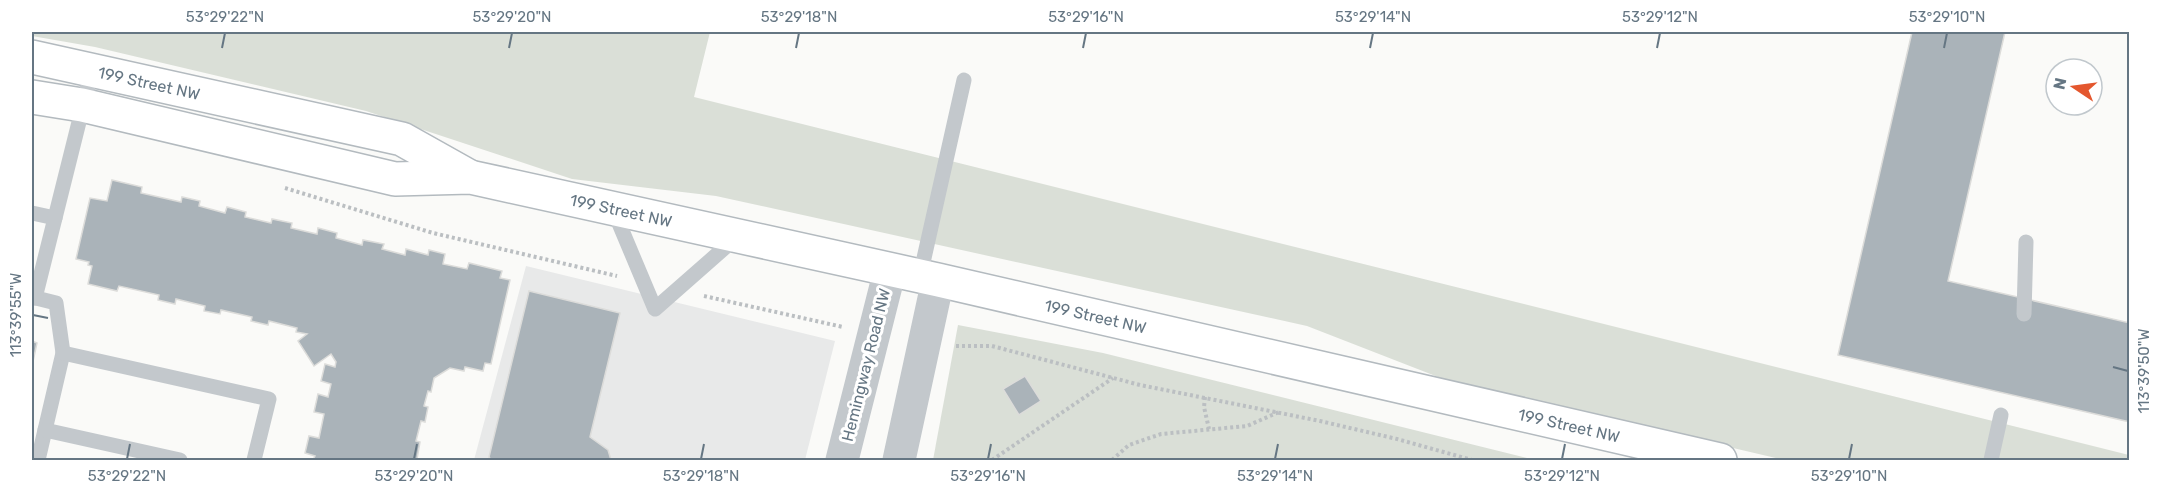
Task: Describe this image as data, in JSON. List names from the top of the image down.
{
  "streets": {
    "main road": ["199 Street NW"],
    "street": ["Hemingway Road NW"]
  },
  "crossings": [
    ["199 Street NW", "Hemingway Road NW"]
  ],
  "north": "left",
  "coordinates": [
    "53°29'22\"N",
    "53°29'20\"N",
    "53°29'18\"N",
    "53°29'16\"N",
    "53°29'14\"N",
    "53°29'12\"N",
    "53°29'10\"N",
    "113°39'55\"W",
    "113°39'50\"W"
  ]
}
